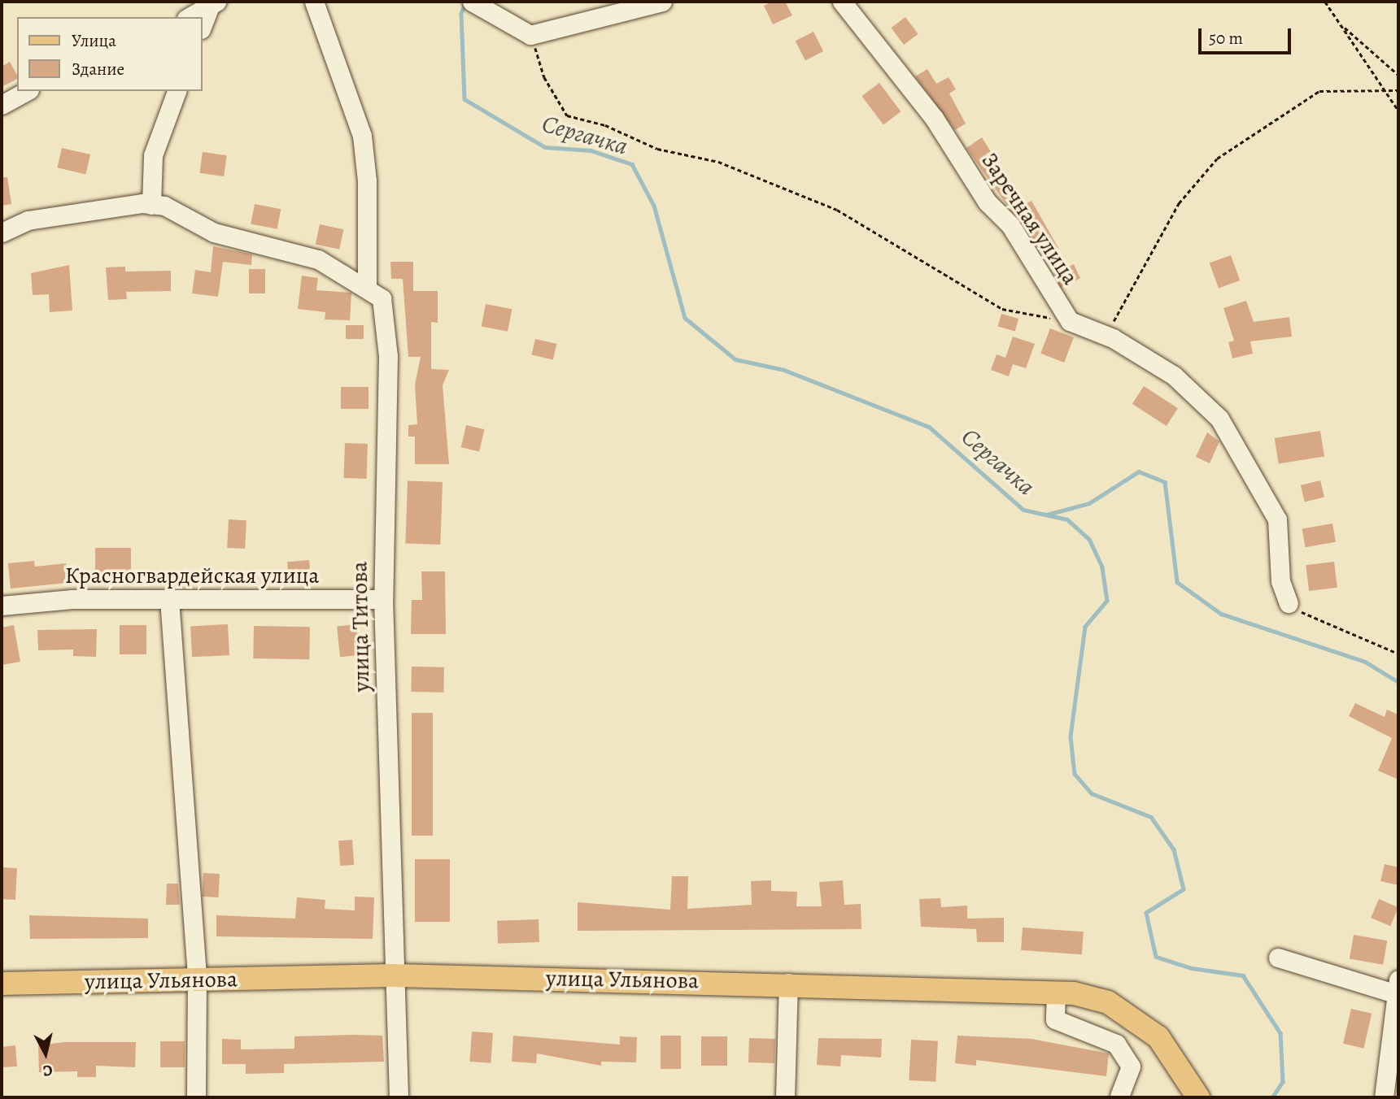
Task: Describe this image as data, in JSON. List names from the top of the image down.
{
  "streets": {
    "main road": ["улица Ульянова"],
    "street": ["Заречная улица", "Красногвардейская улица", "улица Титова"]
  },
  "crossings": [
    ["Красногвардейская улица", "улица Титова"],
    ["улица Титова", "улица Ульянова"]
  ],
  "water": ["Сергачка"],
  "legend": ["Улица", "Здание"],
  "scale_bar": "50 m",
  "north": "bottom"
}
